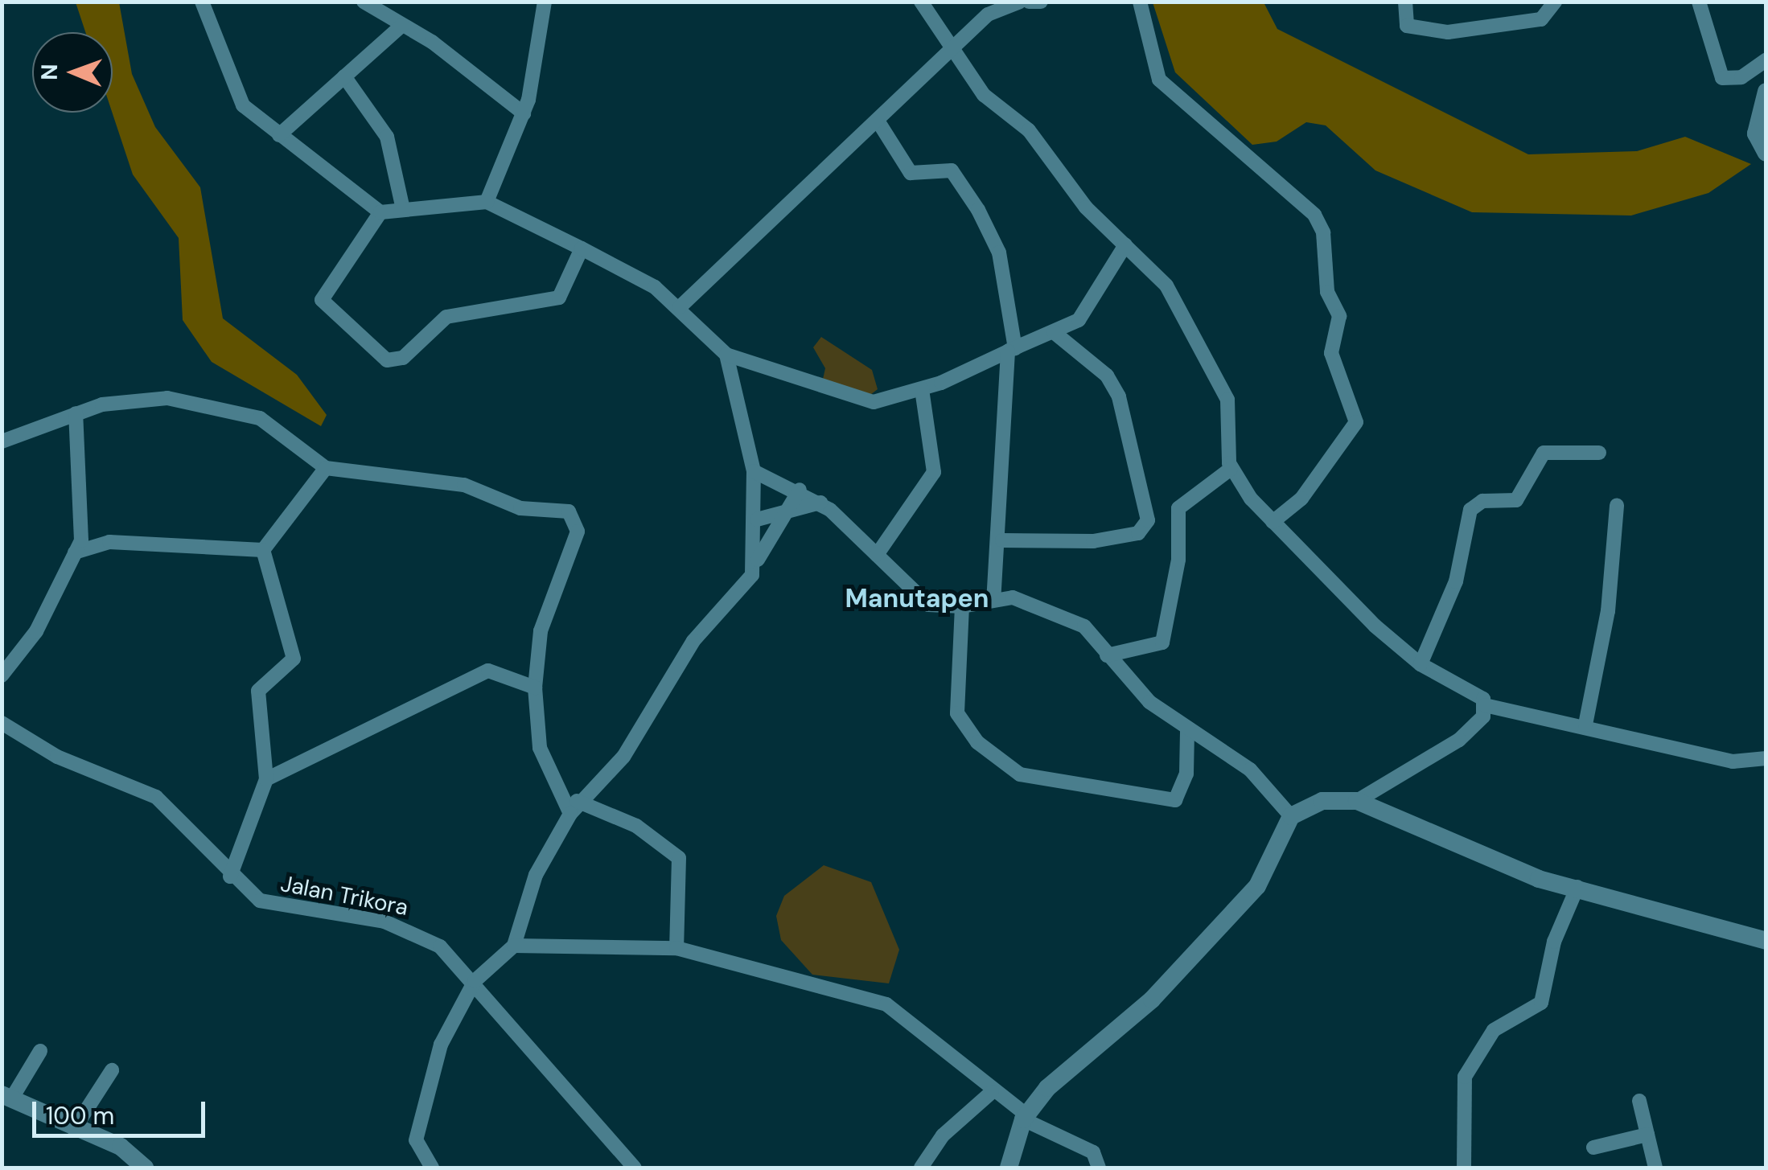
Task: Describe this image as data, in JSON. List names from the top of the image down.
{
  "streets": {
    "street": ["Jalan Trikora"]
  },
  "districts": ["Manutapen"],
  "scale_bar": "100 m",
  "north": "left"
}
